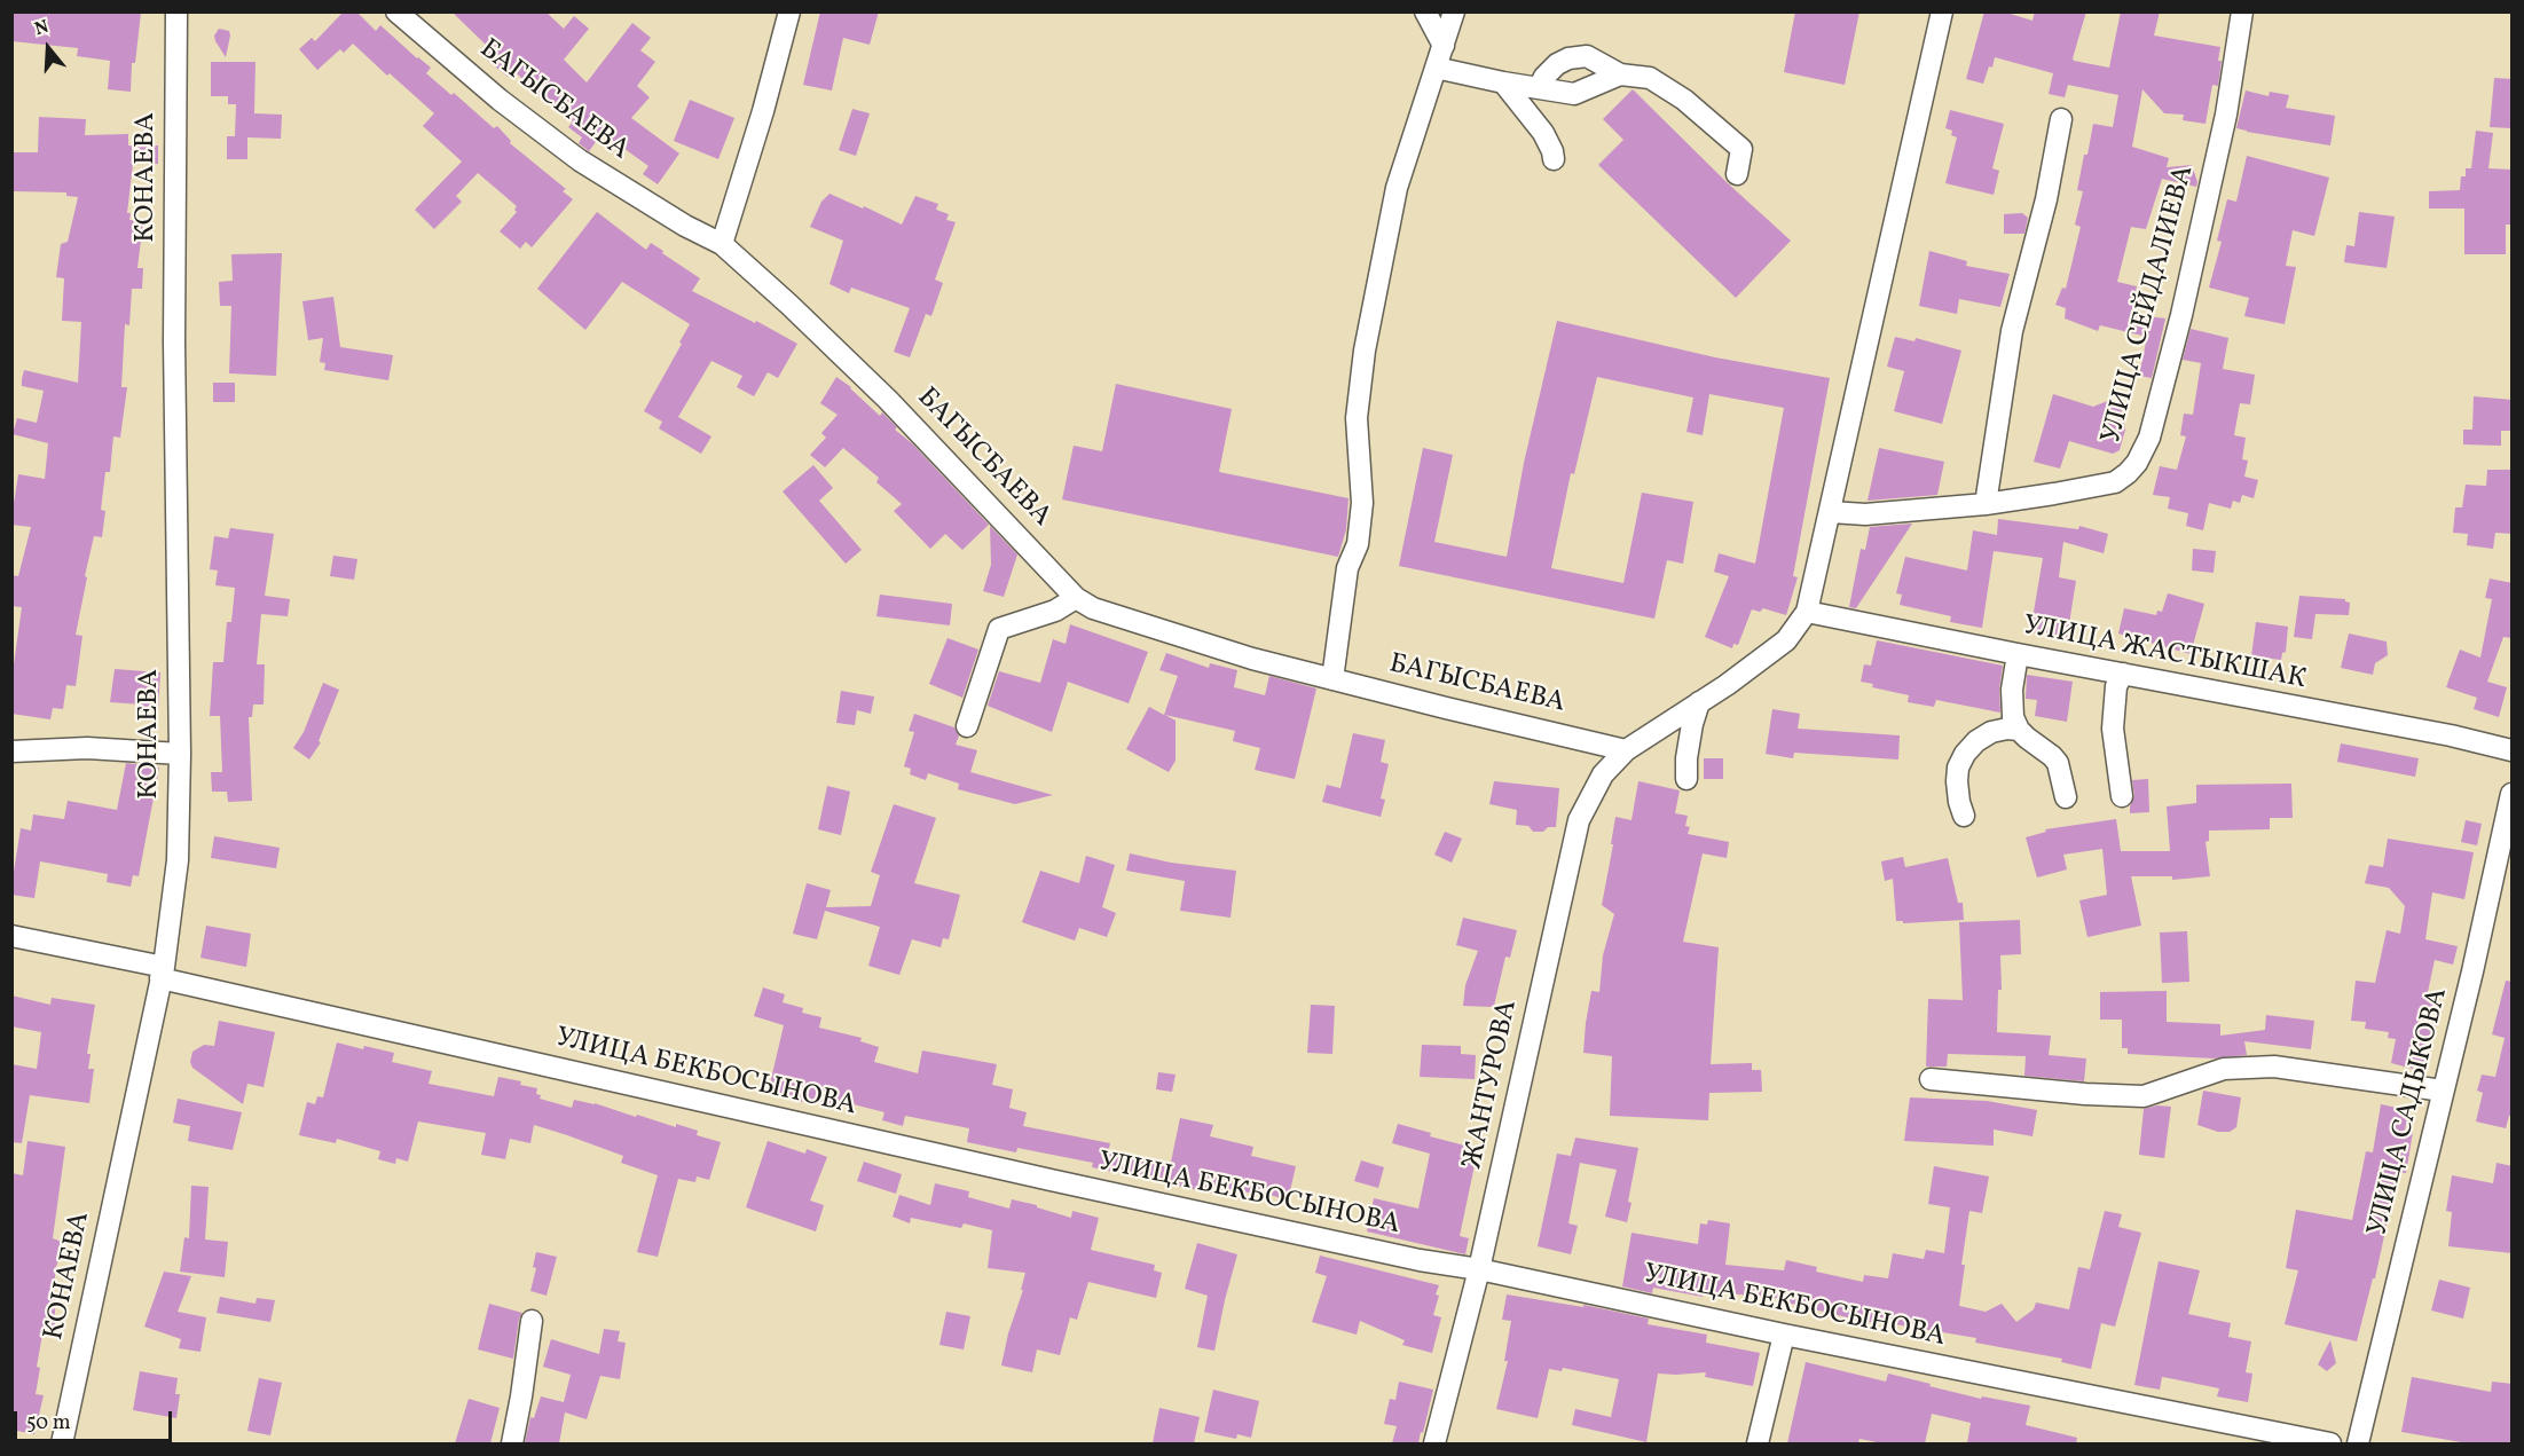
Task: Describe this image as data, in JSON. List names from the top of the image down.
{
  "streets": {
    "street": [
      "БАГЫСБАЕВА",
      "КОНАЕВА",
      "УЛИЦА СЕЙДАЛИЕВА",
      "УЛИЦА ЖАСТЫКШАК",
      "УЛИЦА БЕКБОСЫНОВА",
      "ЖАНТУРОВА",
      "УЛИЦА САДЫКОВА"
    ]
  },
  "crossings": [
    ["БАГЫСБАЕВА", "ЖАНТУРОВА"],
    ["КОНАЕВА", "УЛИЦА БЕКБОСЫНОВА"],
    ["УЛИЦА БЕКБОСЫНОВА", "ЖАНТУРОВА"]
  ],
  "scale_bar": "50 m",
  "north": "top"
}
